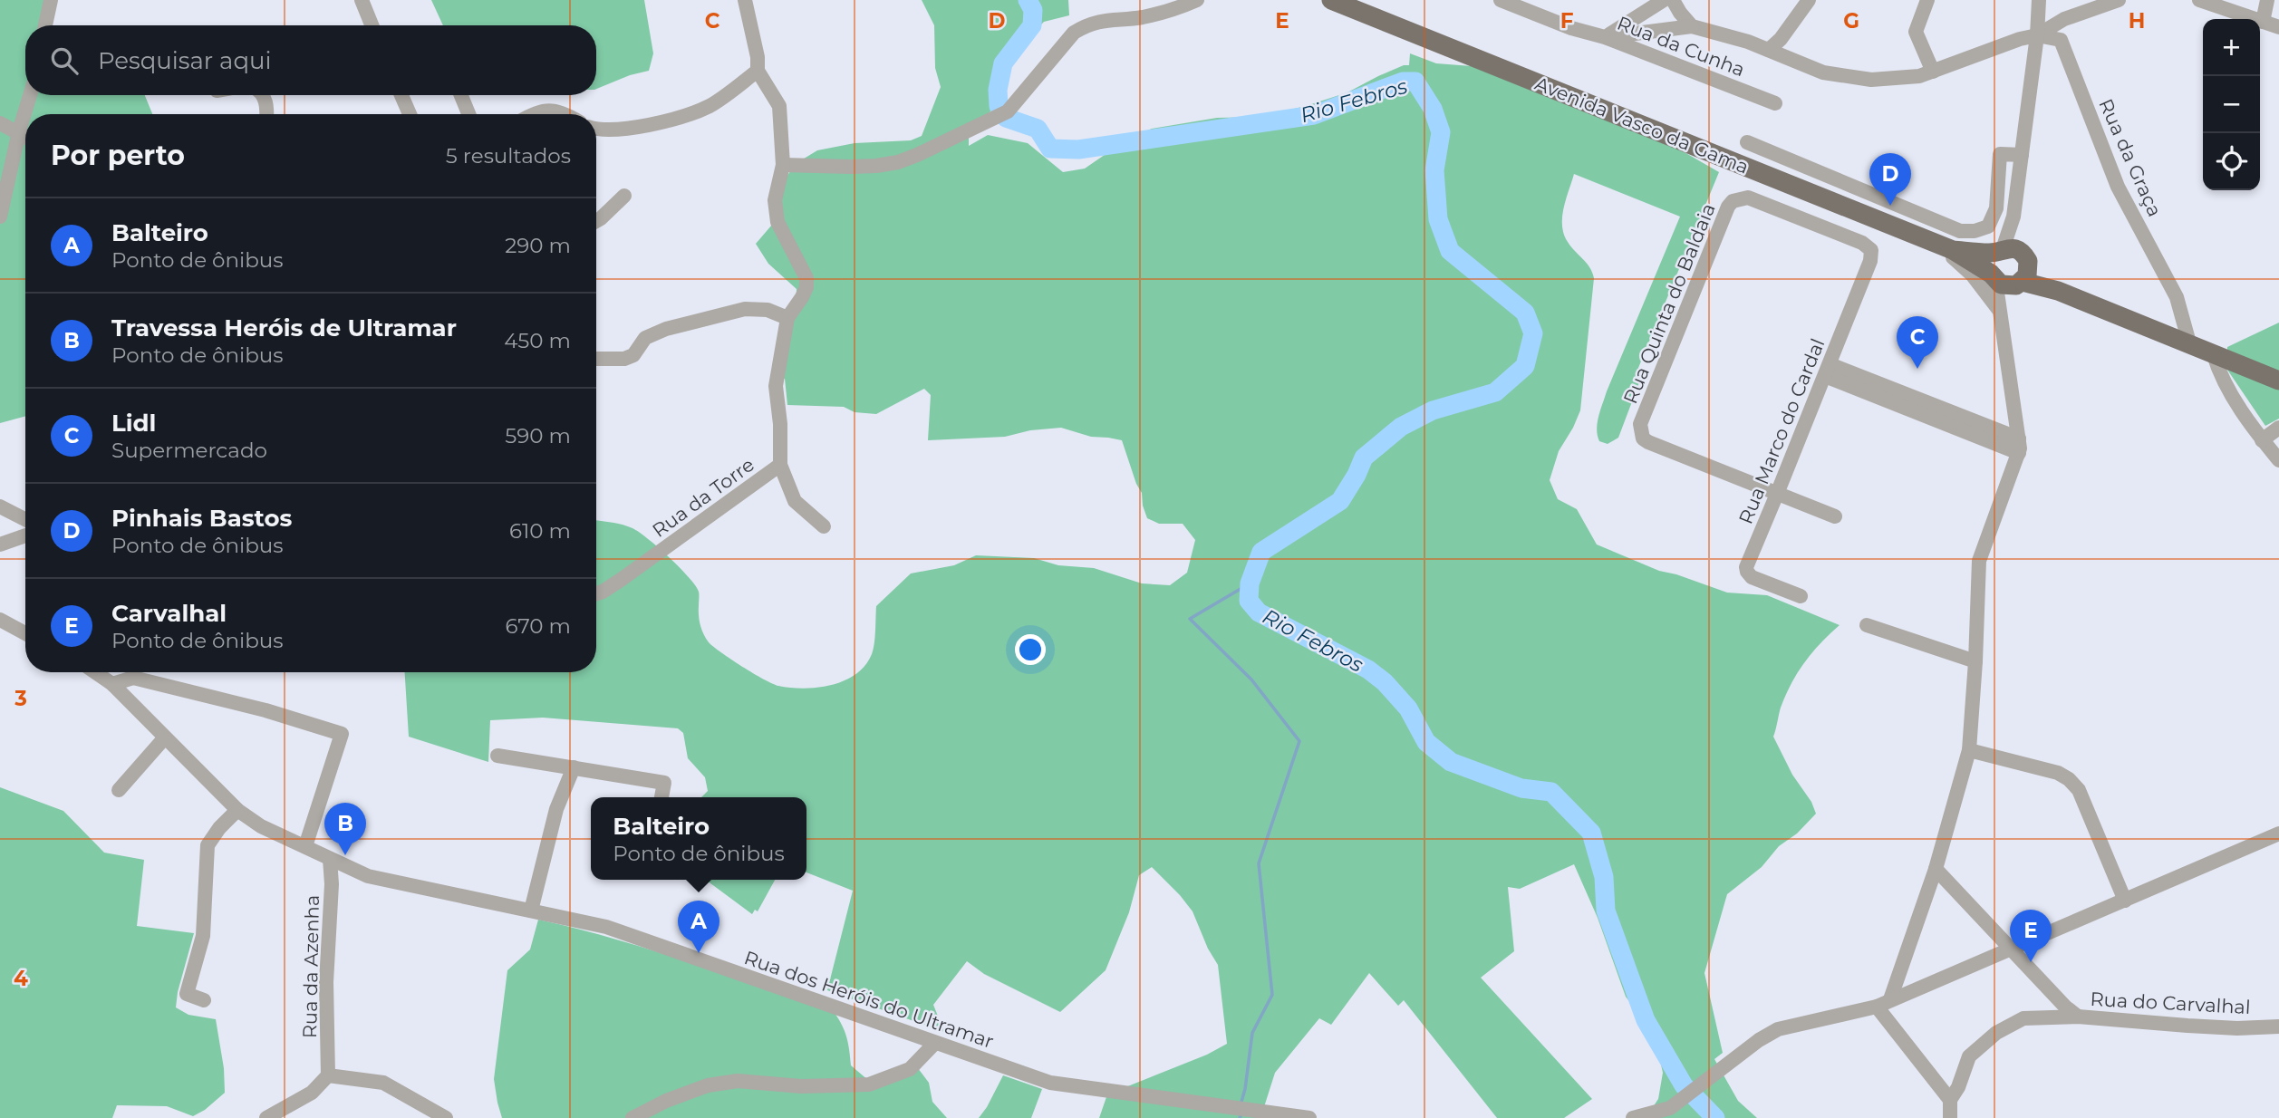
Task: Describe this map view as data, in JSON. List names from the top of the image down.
{
  "streets": {
    "main road": ["Avenida Vasco da Gama"],
    "street": [
      "Rua da Cunha",
      "Rua da Graça",
      "Rua Quinta do Baldaia",
      "Rua Marco do Cardal",
      "Rua da Torre",
      "Rua da Azenha",
      "Rua dos Heróis do Ultramar",
      "Rua do Carvalhal"
    ]
  },
  "crossings": [
    ["Avenida Vasco da Gama", "Rua da Graça"],
    ["Rua Quinta do Baldaia", "Rua Marco do Cardal"],
    ["Rua da Azenha", "Rua dos Heróis do Ultramar"]
  ],
  "water": ["Rio Febros"],
  "page": {
    "map_buttons": ["+", "−"],
    "search": "Pesquisar aqui",
    "heading": ["Por perto", "5 resultados"],
    "pins": [
      "D",
      "C",
      "B",
      "A",
      "E"
    ],
    "list": [
      {
        "mark": "A",
        "name": "Balteiro",
        "note": "Ponto de ônibus",
        "value": "290 m"
      },
      {
        "mark": "B",
        "name": "Travessa Heróis de Ultramar",
        "note": "Ponto de ônibus",
        "value": "450 m"
      },
      {
        "mark": "C",
        "name": "Lidl",
        "note": "Supermercado",
        "value": "590 m"
      },
      {
        "mark": "D",
        "name": "Pinhais Bastos",
        "note": "Ponto de ônibus",
        "value": "610 m"
      },
      {
        "mark": "E",
        "name": "Carvalhal",
        "note": "Ponto de ônibus",
        "value": "670 m"
      }
    ],
    "popup": ["Balteiro", "Ponto de ônibus"]
  },
  "grid": {
    "columns": [
      "C",
      "D",
      "E",
      "F",
      "G",
      "H"
    ],
    "rows": ["3", "4"]
  }
}
